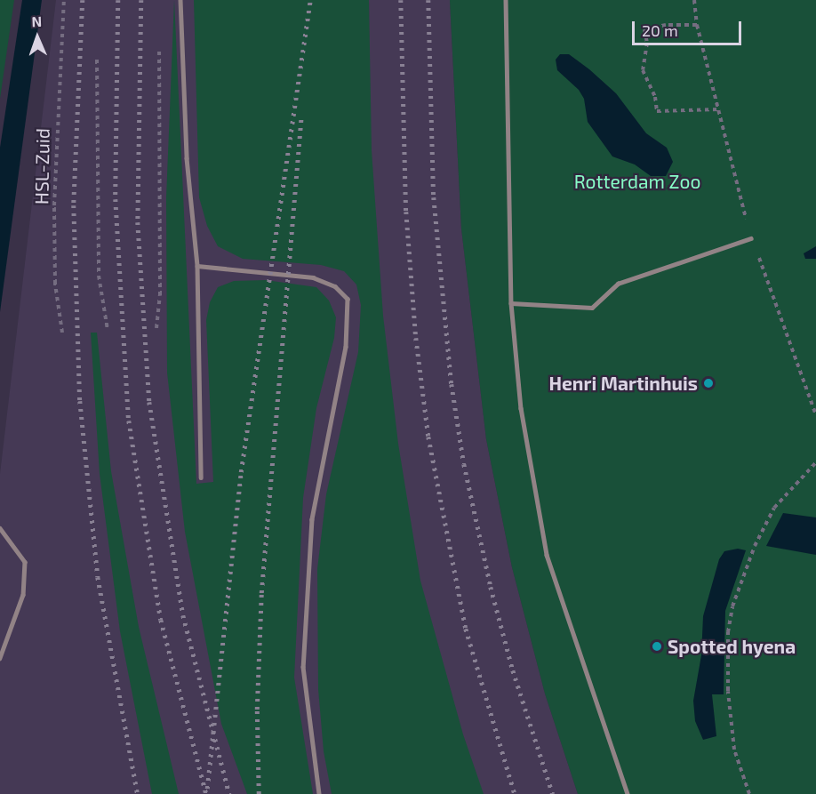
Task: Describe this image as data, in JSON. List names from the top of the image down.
{
  "streets": {
    "path": ["HSL-Zuid"]
  },
  "parks": ["Rotterdam Zoo"],
  "places": ["Henri Martinhuis", "Spotted hyena"],
  "scale_bar": "20 m",
  "north": "top"
}
